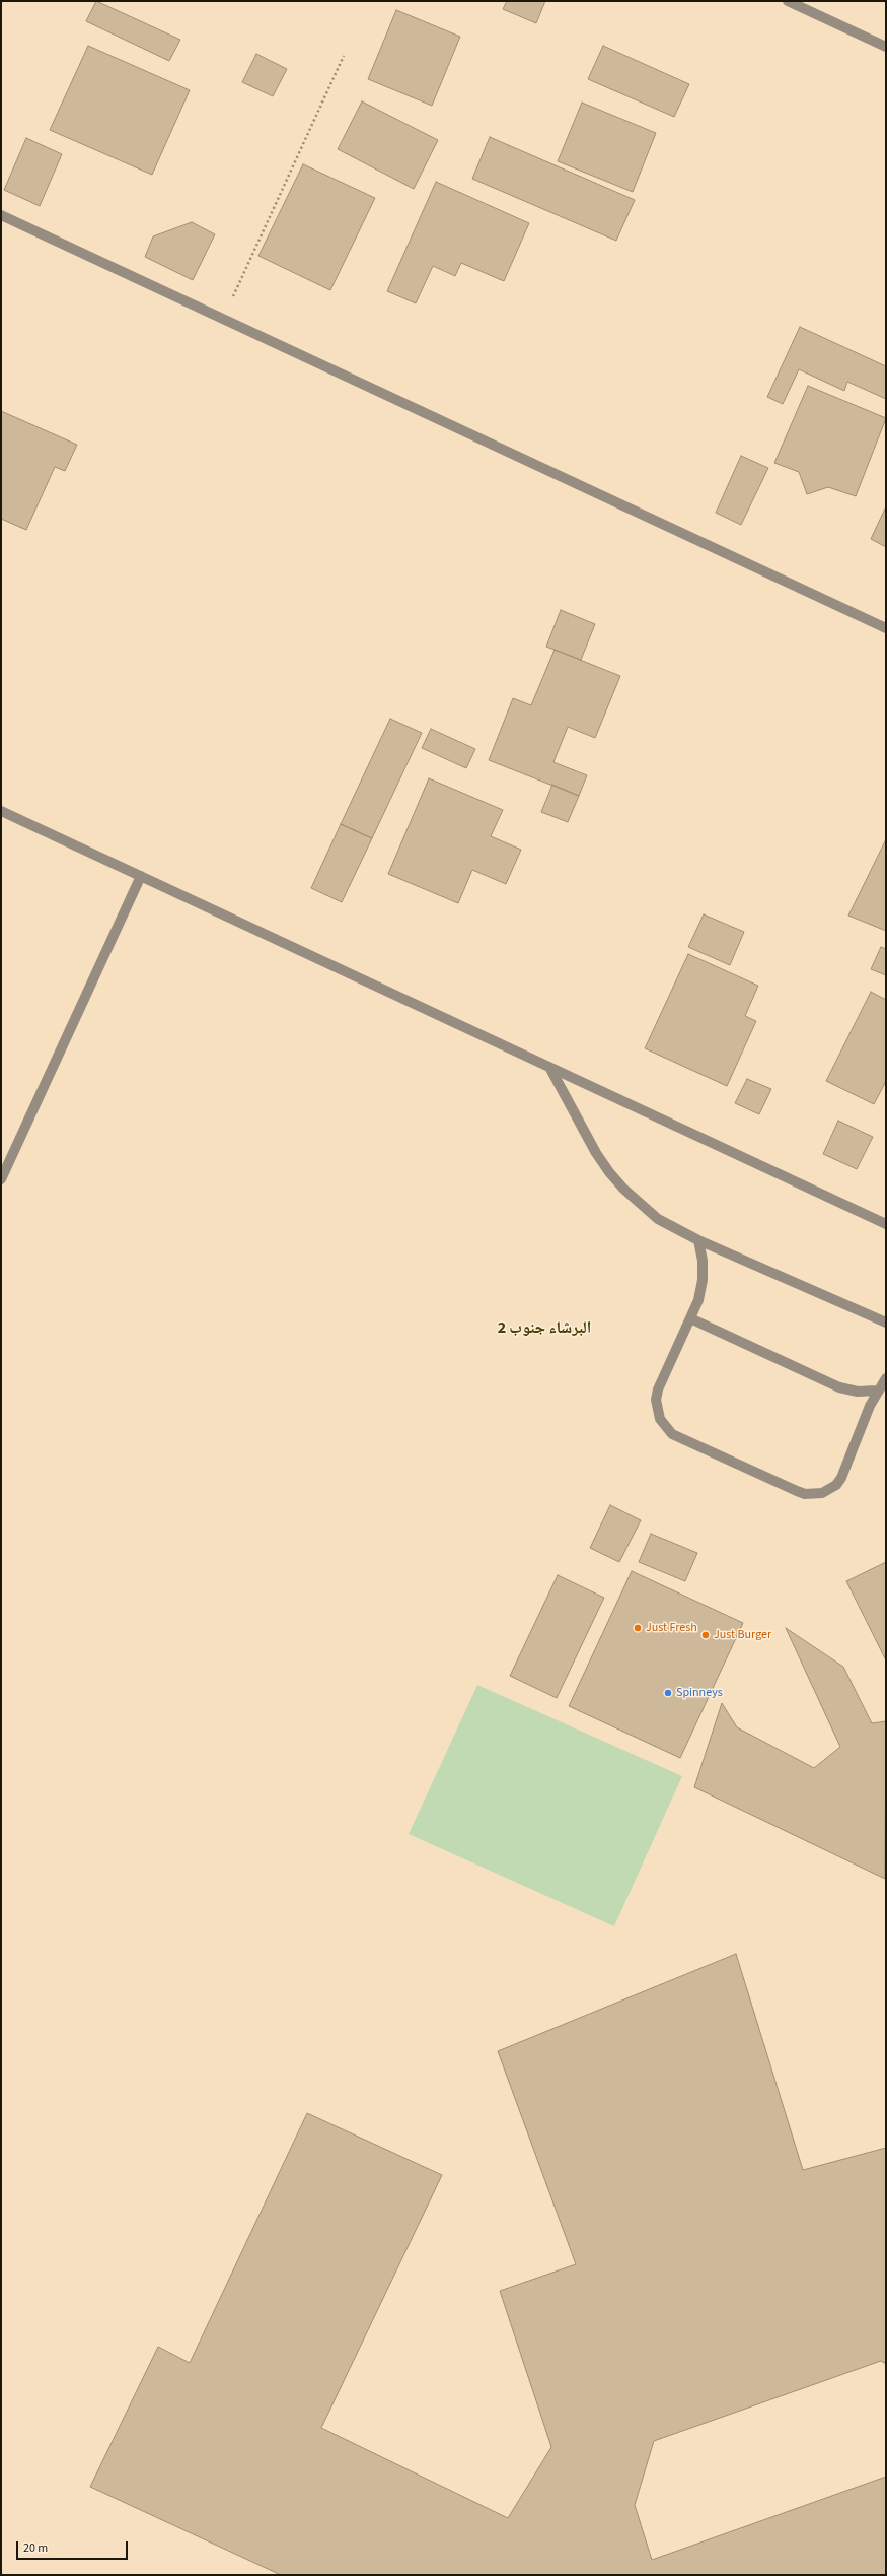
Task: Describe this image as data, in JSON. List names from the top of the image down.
{
  "districts": ["البرشاء جنوب 2"],
  "places": ["Just Fresh", "Just Burger", "Spinneys"],
  "scale_bar": "20 m"
}
